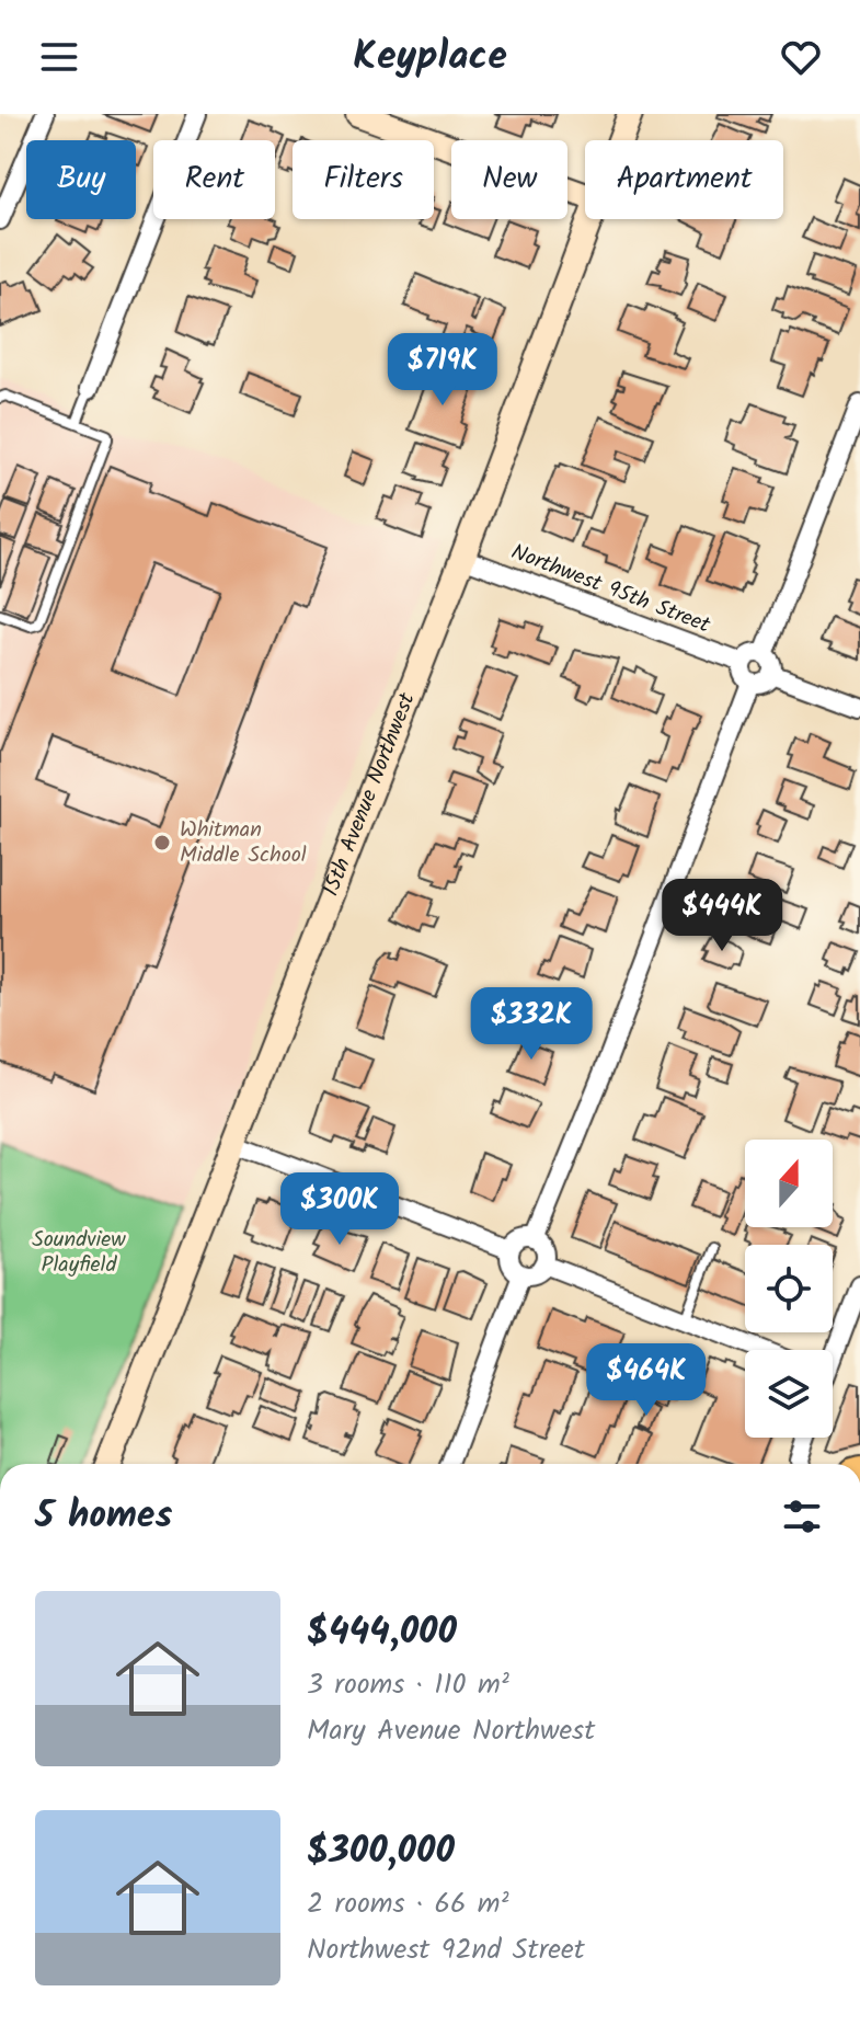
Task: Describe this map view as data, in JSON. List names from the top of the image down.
{
  "streets": {
    "main road": ["15th Avenue Northwest"],
    "street": ["Northwest 95th Street"]
  },
  "crossings": [
    ["Northwest 95th Street", "15th Avenue Northwest"]
  ],
  "parks": ["Soundview Playfield"],
  "places": ["Whitman Middle School"],
  "north": "top",
  "page": {
    "header": "Keyplace",
    "chip": [
      "Buy",
      "Rent",
      "Filters",
      "New",
      "Apartment"
    ],
    "price": [
      "$719K",
      "$444K",
      "$332K",
      "$300K",
      "$464K"
    ],
    "heading": "5 homes",
    "list": [
      {
        "name": "$444,000",
        "note": "3 rooms · 110 m² · Mary Avenue Northwest"
      },
      {
        "name": "$300,000",
        "note": "2 rooms · 66 m² · Northwest 92nd Street"
      }
    ]
  }
}
